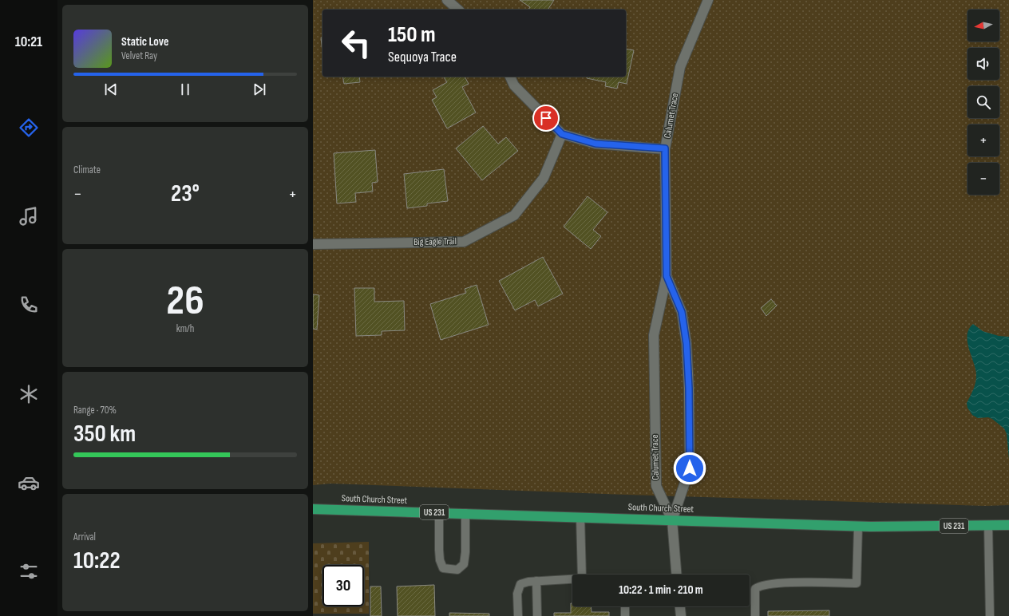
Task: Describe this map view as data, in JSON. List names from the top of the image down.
{
  "streets": {
    "highway": ["South Church Street", "US 231"],
    "street": ["Calumet Trace", "Big Eagle Trail"]
  },
  "crossings": [
    ["Calumet Trace", "South Church Street"]
  ],
  "north": "left",
  "page": {
    "tabs": "10:21",
    "map_buttons": ["+", "−"],
    "turn": ["150 m", "Sequoya Trace"],
    "song": ["Static Love", "Velvet Ray"],
    "tile": [
      "Climate",
      ["26", "km/h"],
      ["Range · 70%", "350 km"],
      ["Arrival", "10:22"]
    ],
    "heat": ["−", "23°", "+"],
    "limit": "30",
    "trip": "10:22 · 1 min · 210 m"
  }
}
